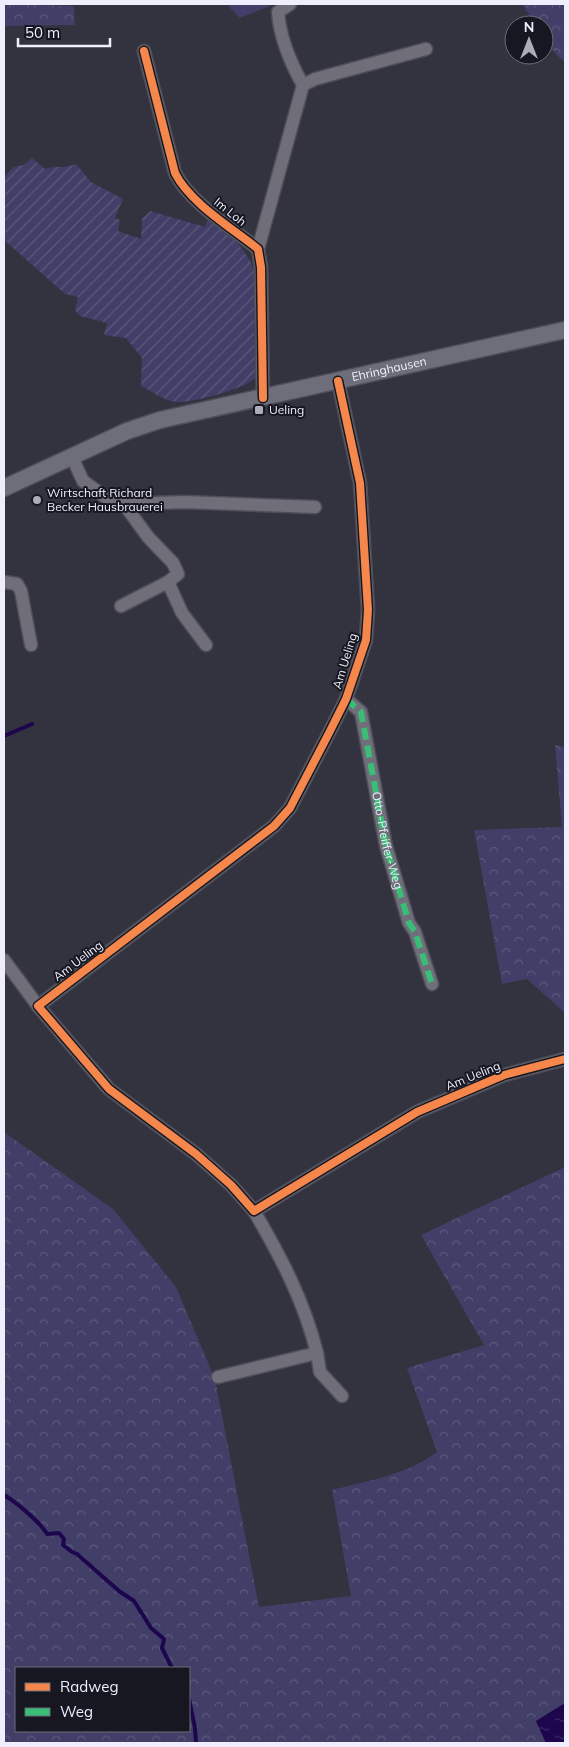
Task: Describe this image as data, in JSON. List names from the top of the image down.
{
  "streets": {
    "main road": ["Ehringhausen"],
    "street": ["Im Loh", "Am Ueling", "Otto-Pfeiffer-Weg"]
  },
  "crossings": [
    ["Im Loh", "Ehringhausen"],
    ["Ehringhausen", "Am Ueling"],
    ["Am Ueling", "Otto-Pfeiffer-Weg"]
  ],
  "places": {
    "transit": ["Ueling"],
    "other": ["Wirtschaft Richard Becker Hausbrauerei"]
  },
  "legend": ["Radweg", "Weg"],
  "scale_bar": "50 m",
  "north": "top"
}
